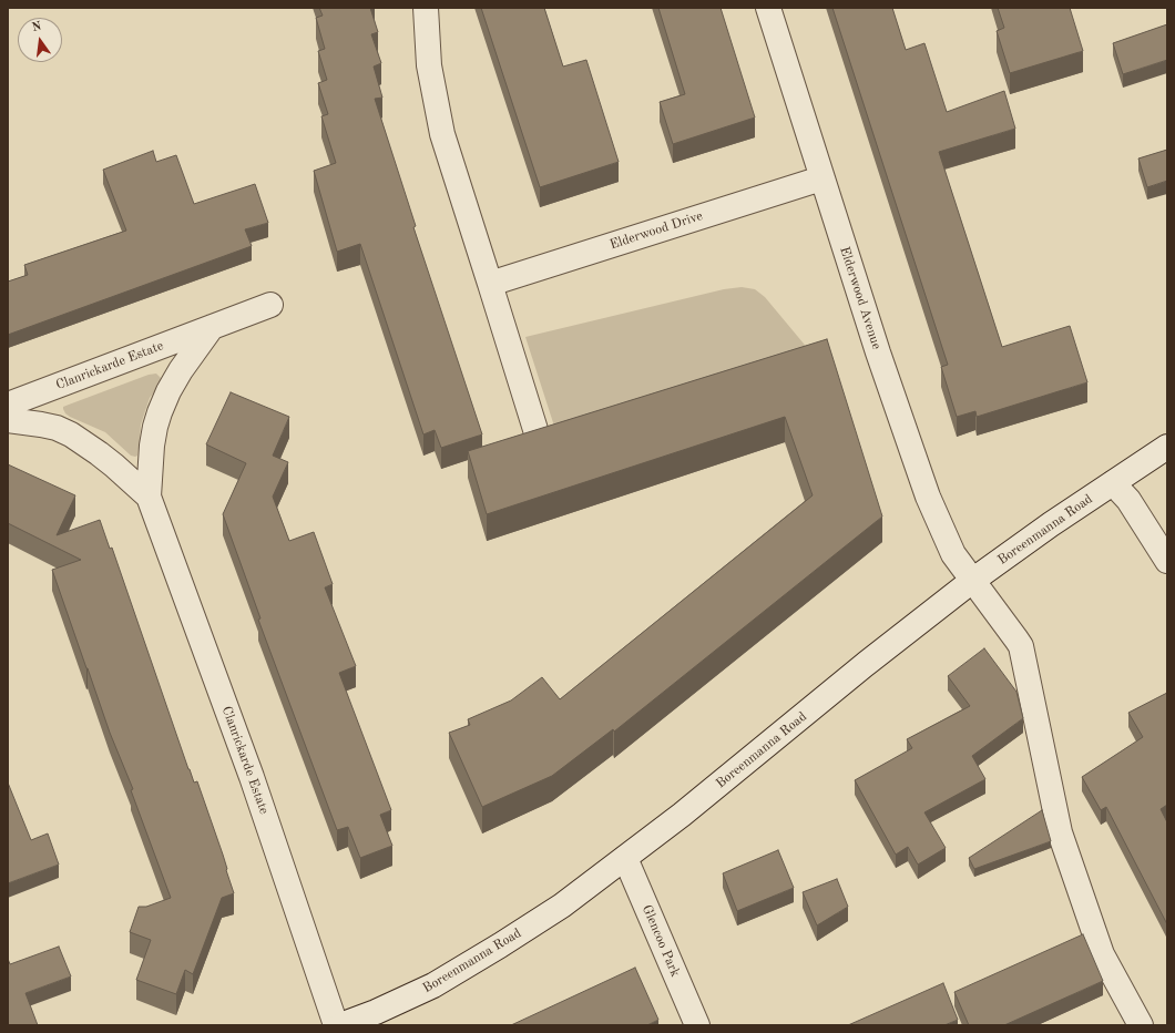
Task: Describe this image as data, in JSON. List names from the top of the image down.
{
  "streets": {
    "street": [
      "Elderwood Drive",
      "Elderwood Avenue",
      "Clanrickarde Estate",
      "Boreenmanna Road",
      "Glencoo Park"
    ]
  },
  "crossings": [
    ["Elderwood Drive", "Elderwood Avenue"],
    ["Elderwood Avenue", "Boreenmanna Road"],
    ["Boreenmanna Road", "Glencoo Park"]
  ],
  "north": "top"
}
